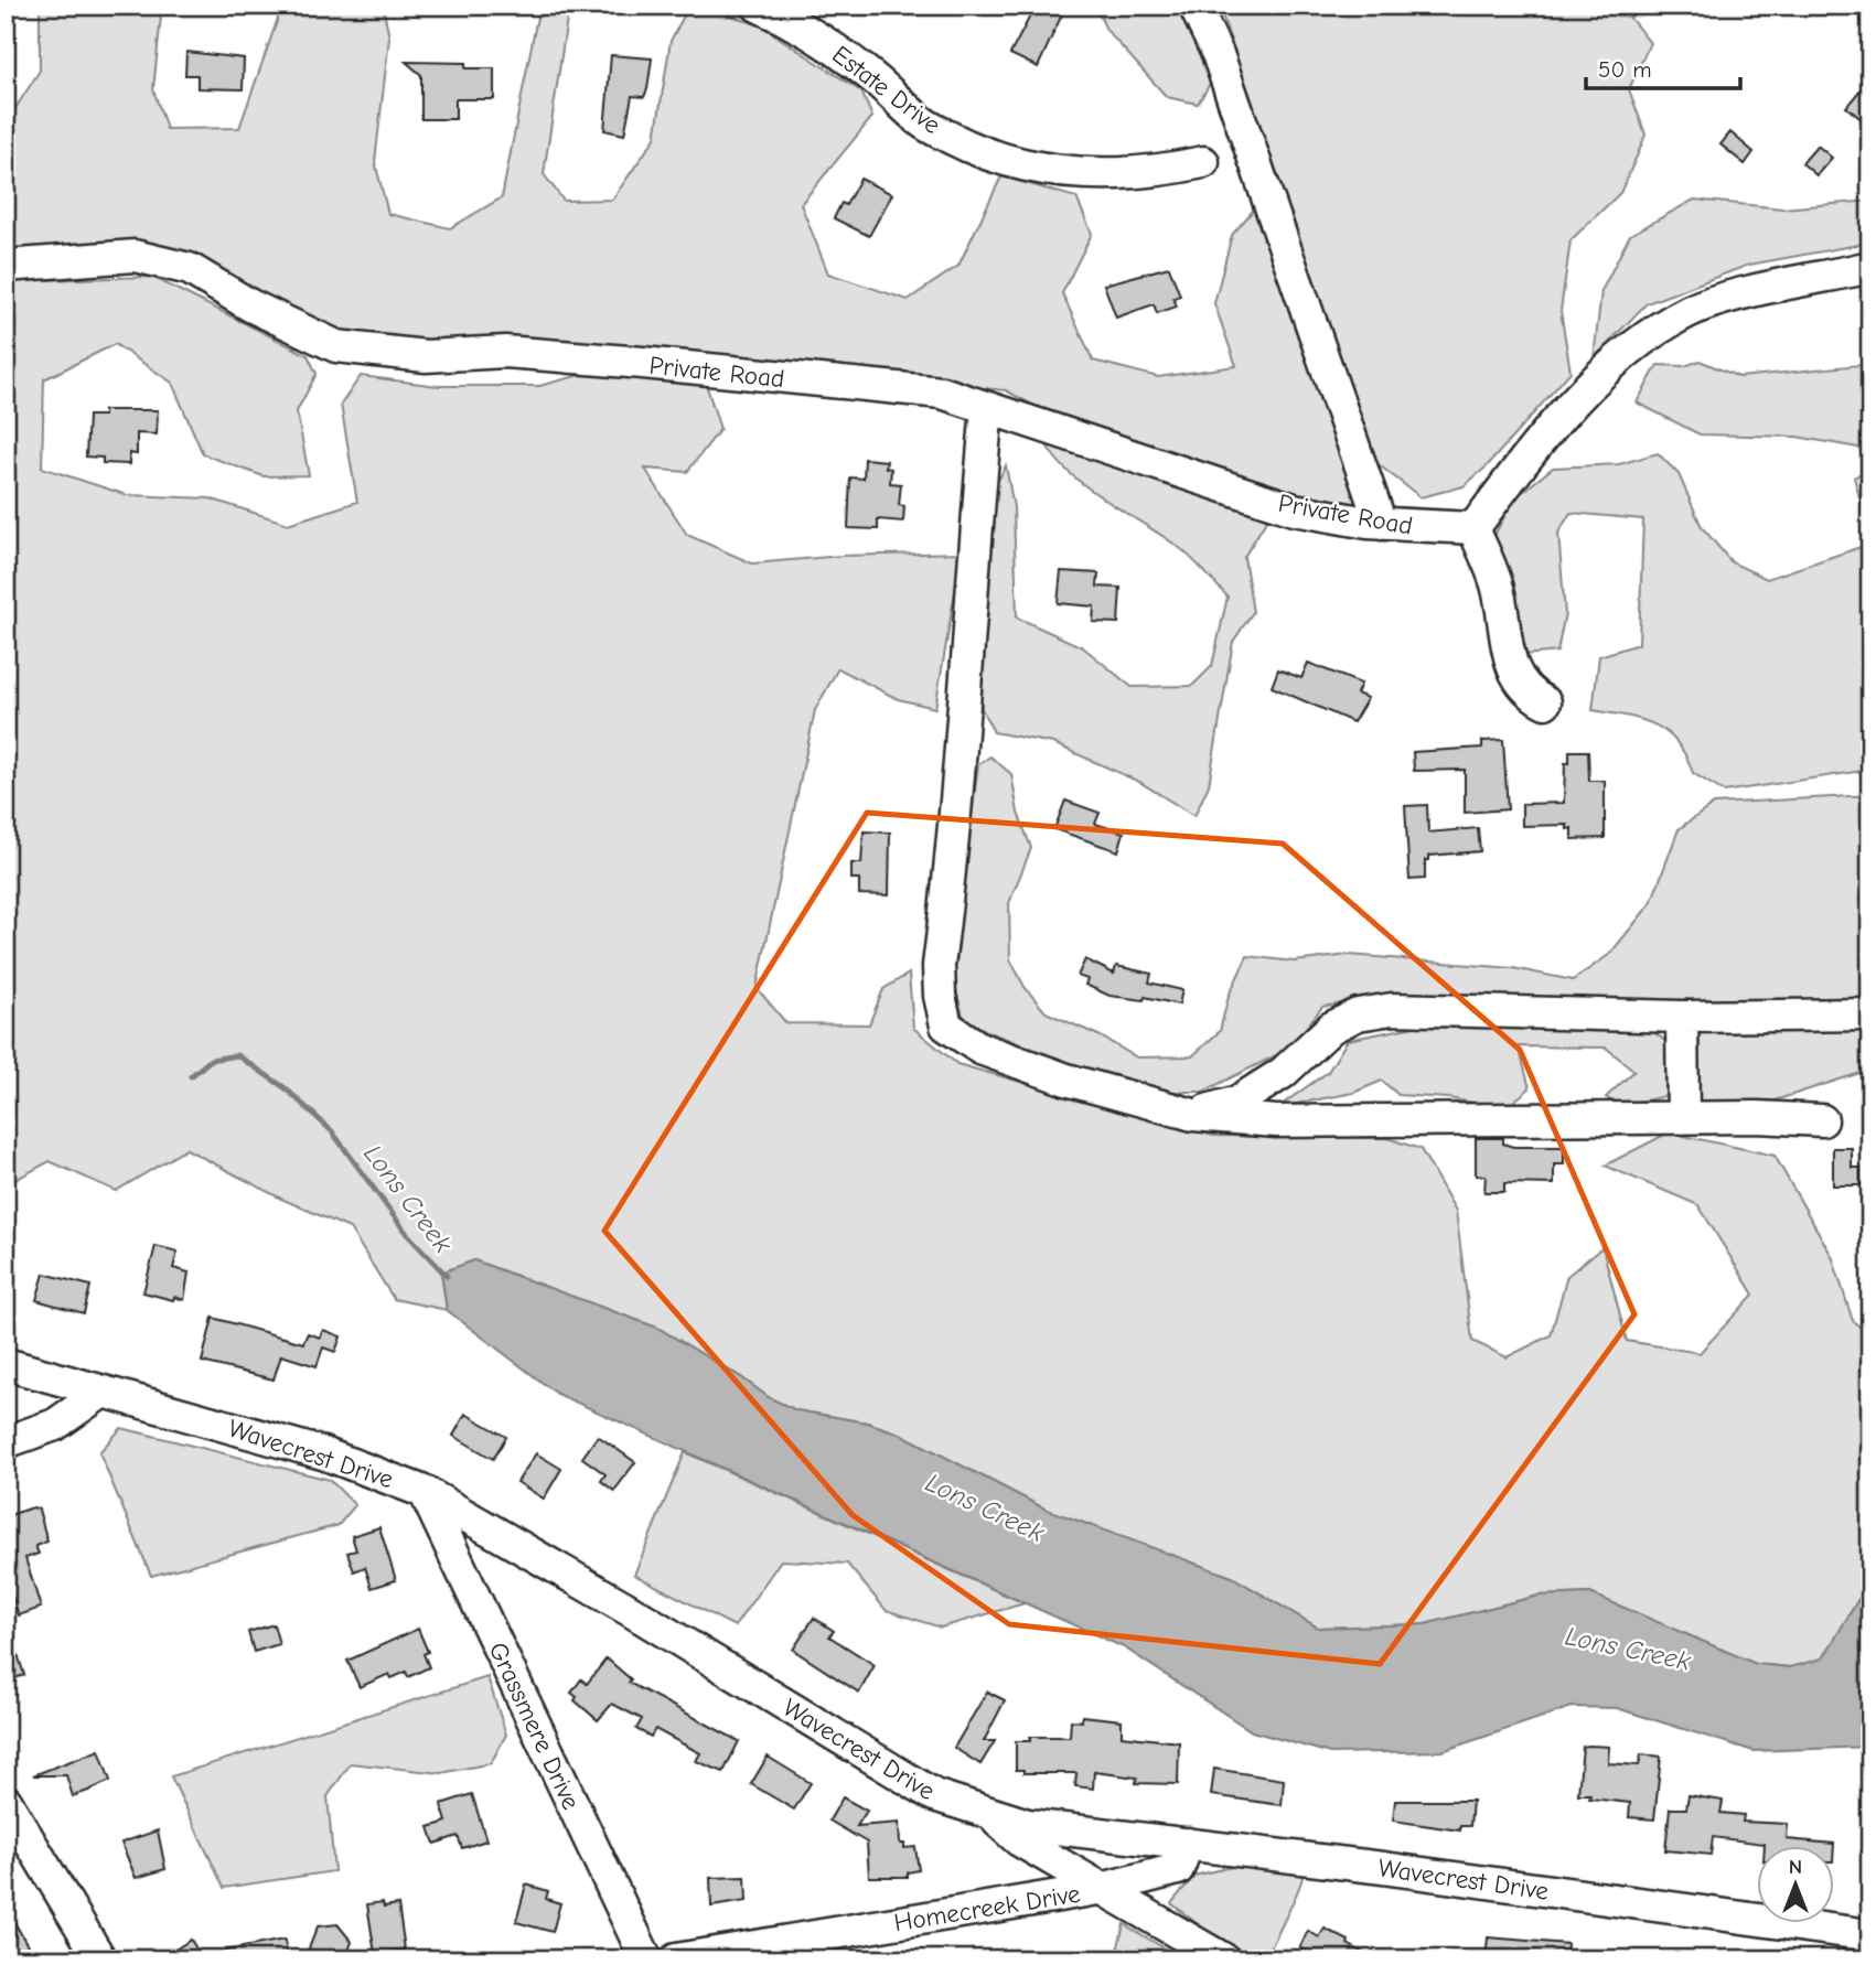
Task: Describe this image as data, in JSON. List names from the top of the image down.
{
  "streets": {
    "street": [
      "Estate Drive",
      "Private Road",
      "Wavecrest Drive",
      "Grassmere Drive",
      "Homecreek Drive"
    ]
  },
  "crossings": [
    ["Wavecrest Drive", "Grassmere Drive"],
    ["Wavecrest Drive", "Homecreek Drive"]
  ],
  "water": ["Lons Creek"],
  "scale_bar": "50 m",
  "north": "top"
}
